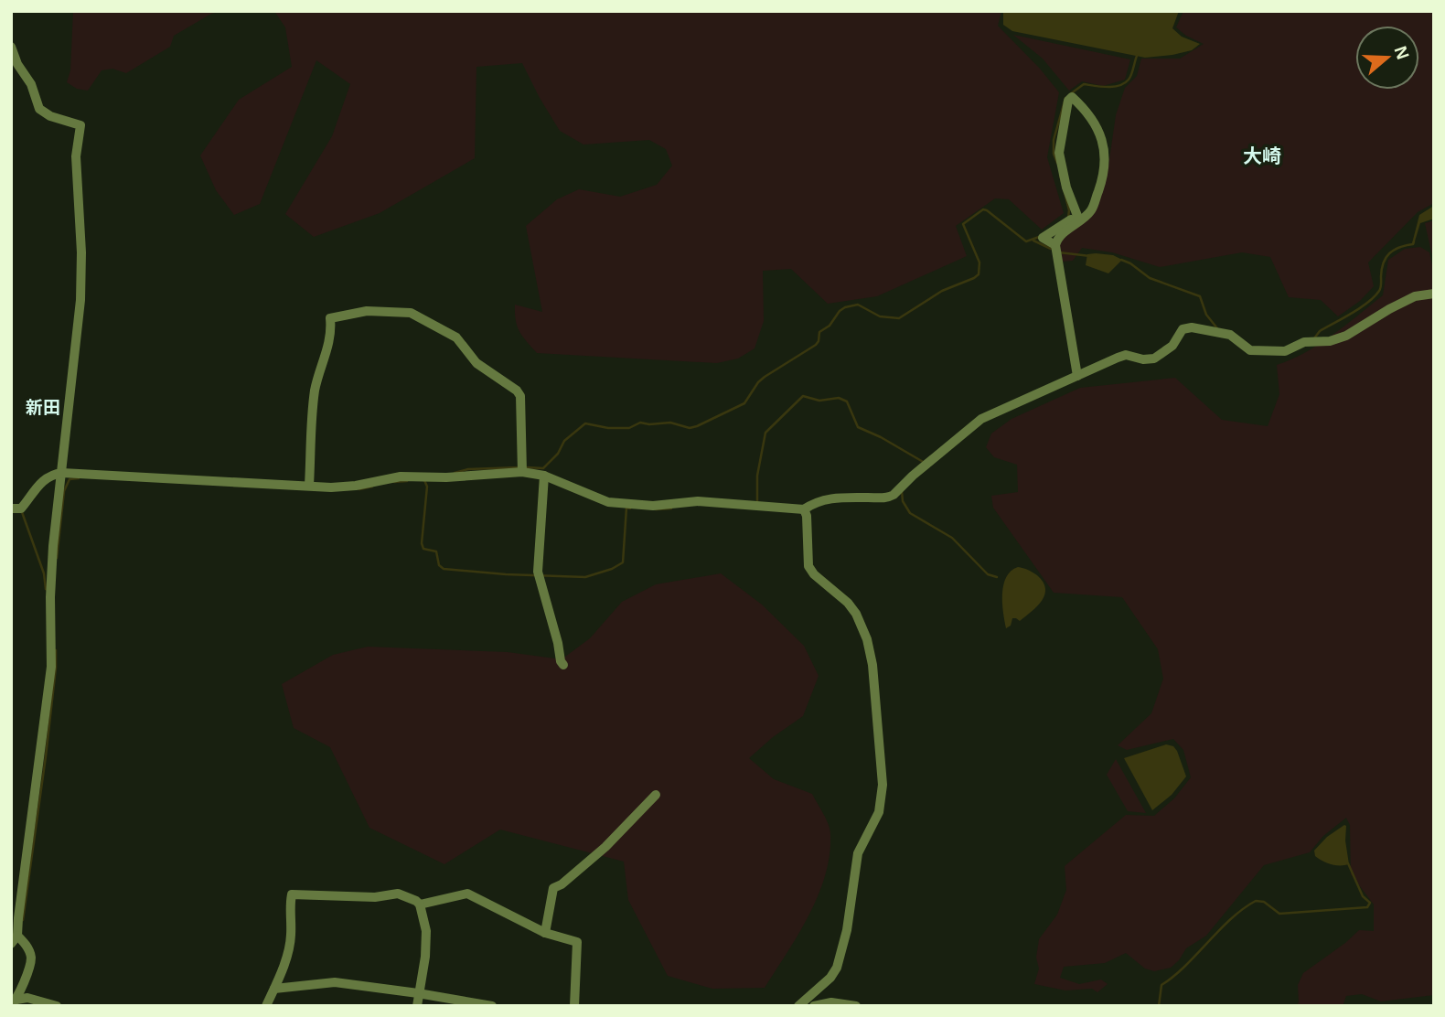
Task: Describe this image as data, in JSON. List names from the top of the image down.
{
  "districts": ["大崎", "新田"],
  "north": "right"
}
